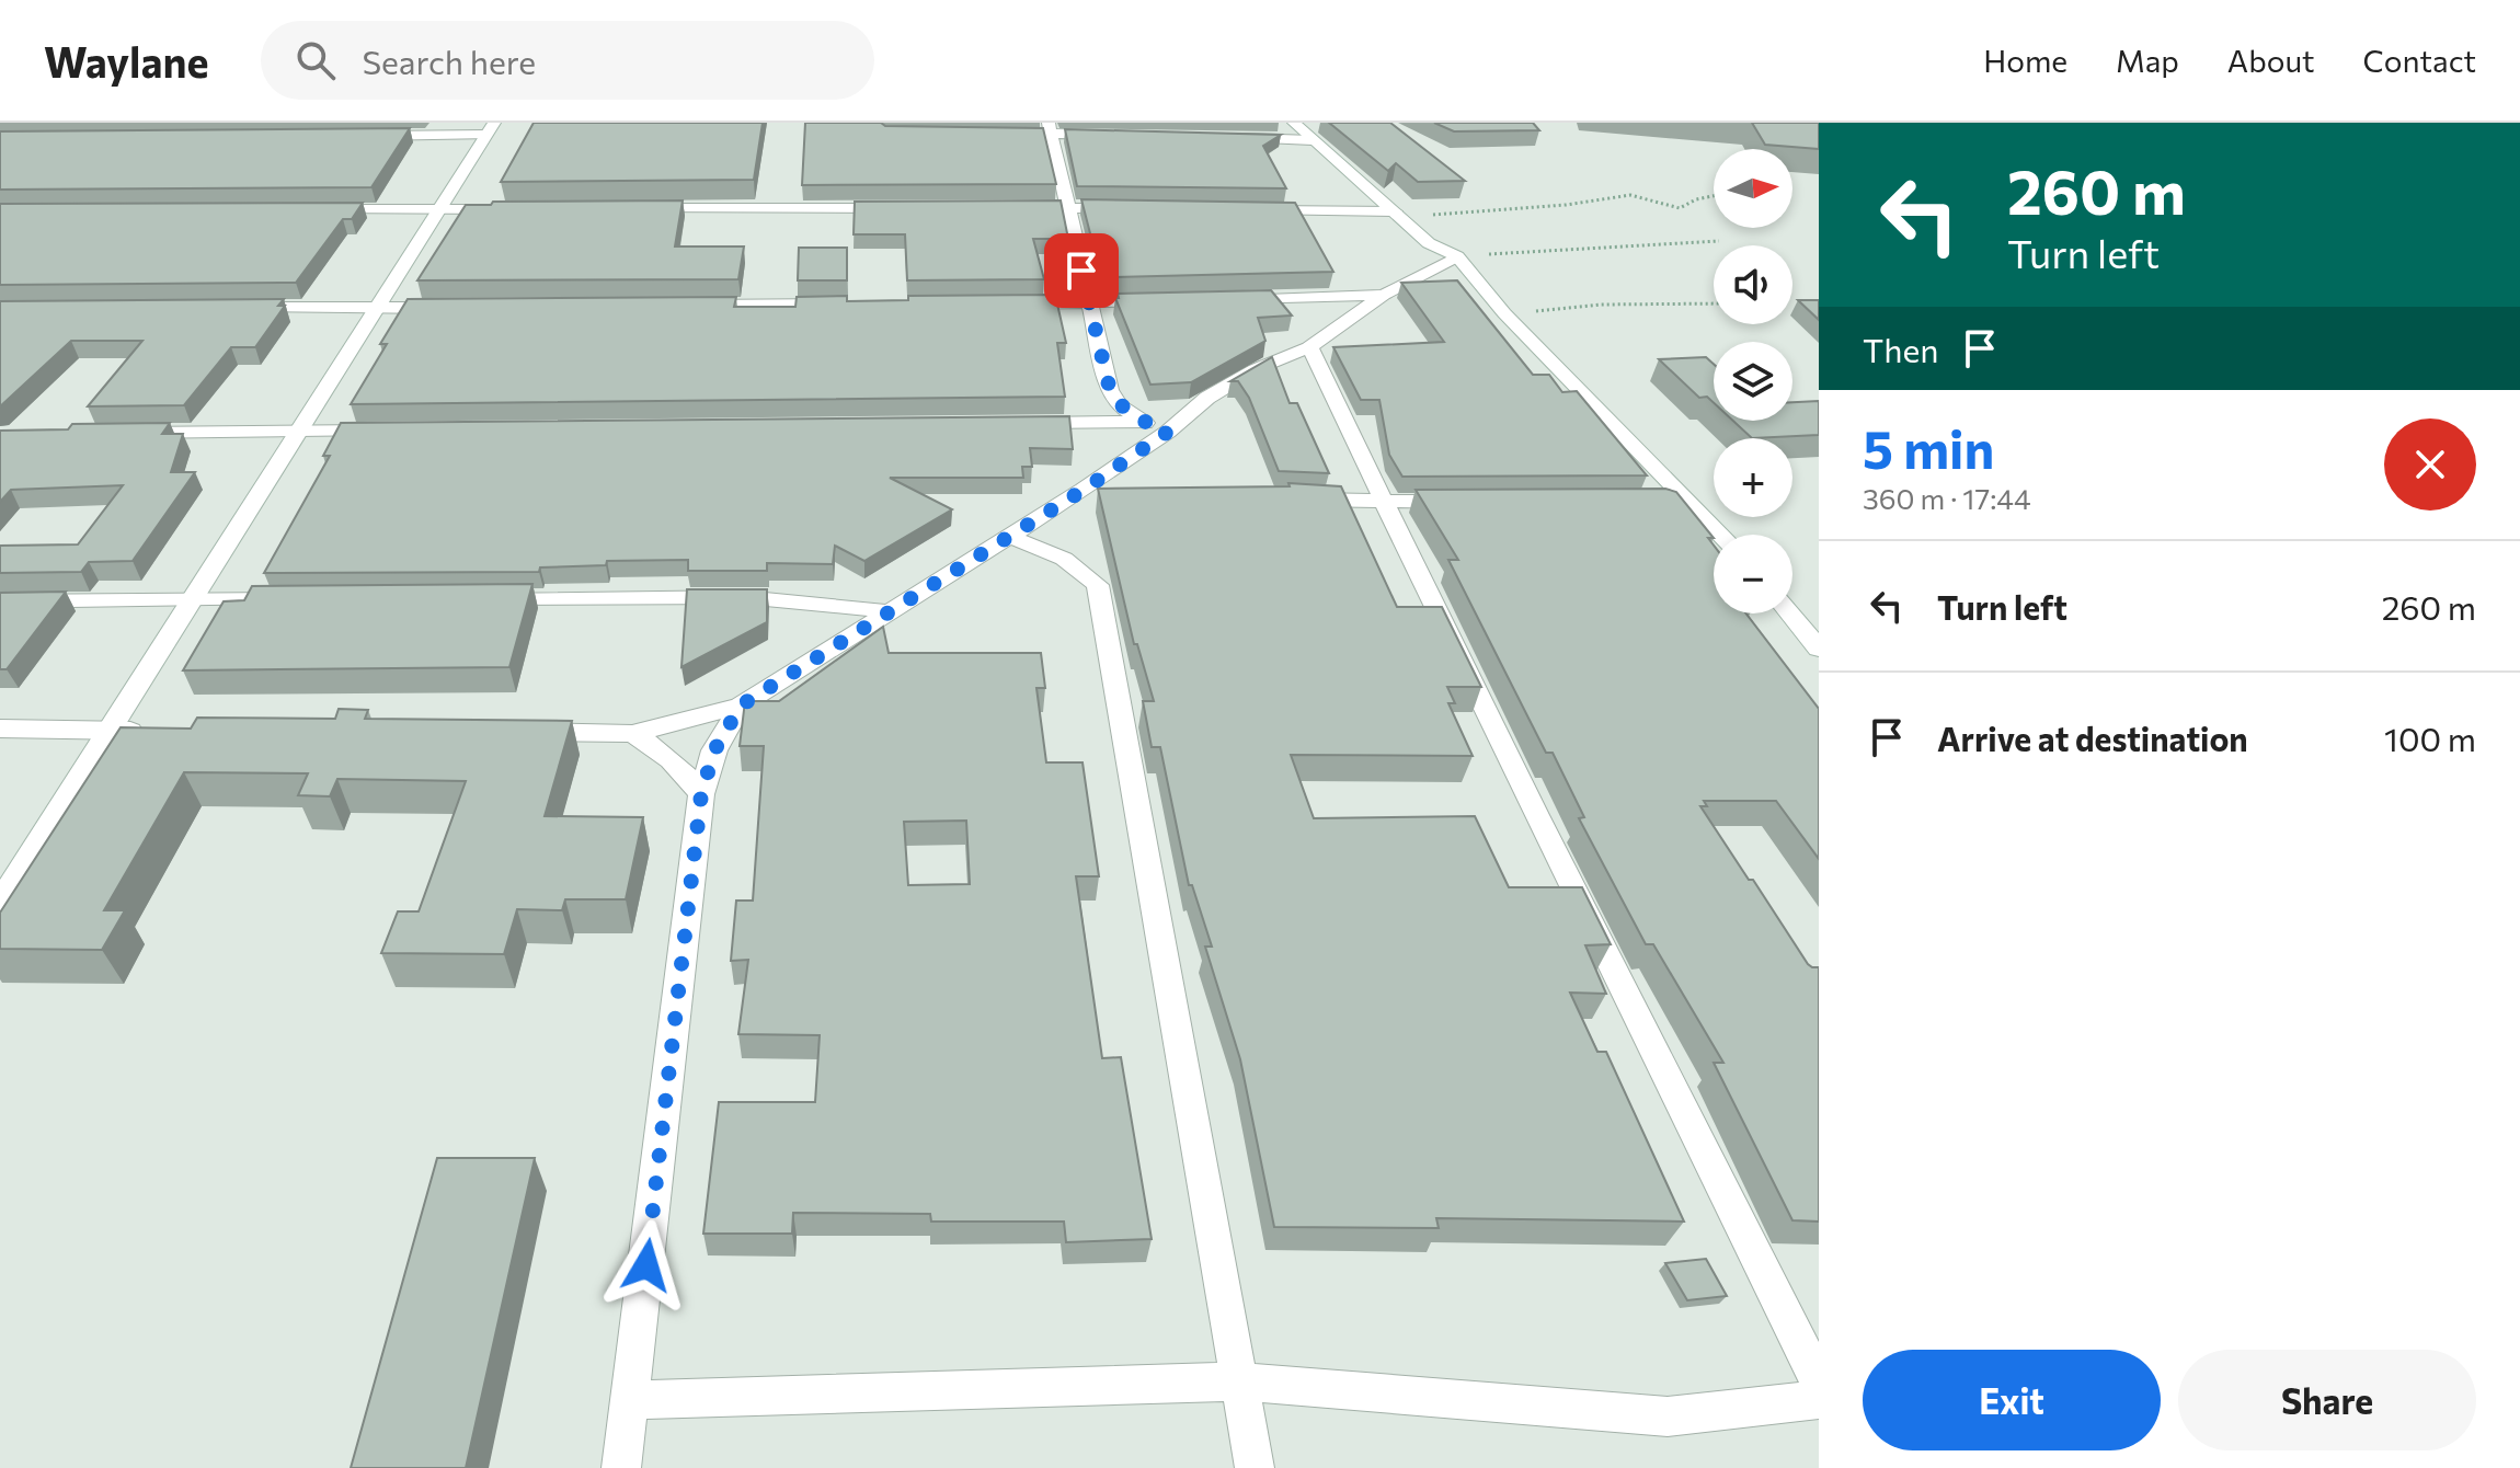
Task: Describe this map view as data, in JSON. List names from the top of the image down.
{
  "north": "right",
  "page": {
    "header": "Waylane",
    "search": "Search here",
    "nav": [
      "Home",
      "Map",
      "About",
      "Contact"
    ],
    "turn": ["260 m", "Turn left"],
    "map_buttons": ["+", "−"],
    "then": "Then",
    "heading": ["5 min", "360 m · 17:44"],
    "list": [
      {
        "name": "Turn left",
        "value": "260 m"
      },
      {
        "name": "Arrive at destination",
        "value": "100 m"
      }
    ],
    "buttons": ["Exit", "Share"]
  }
}
